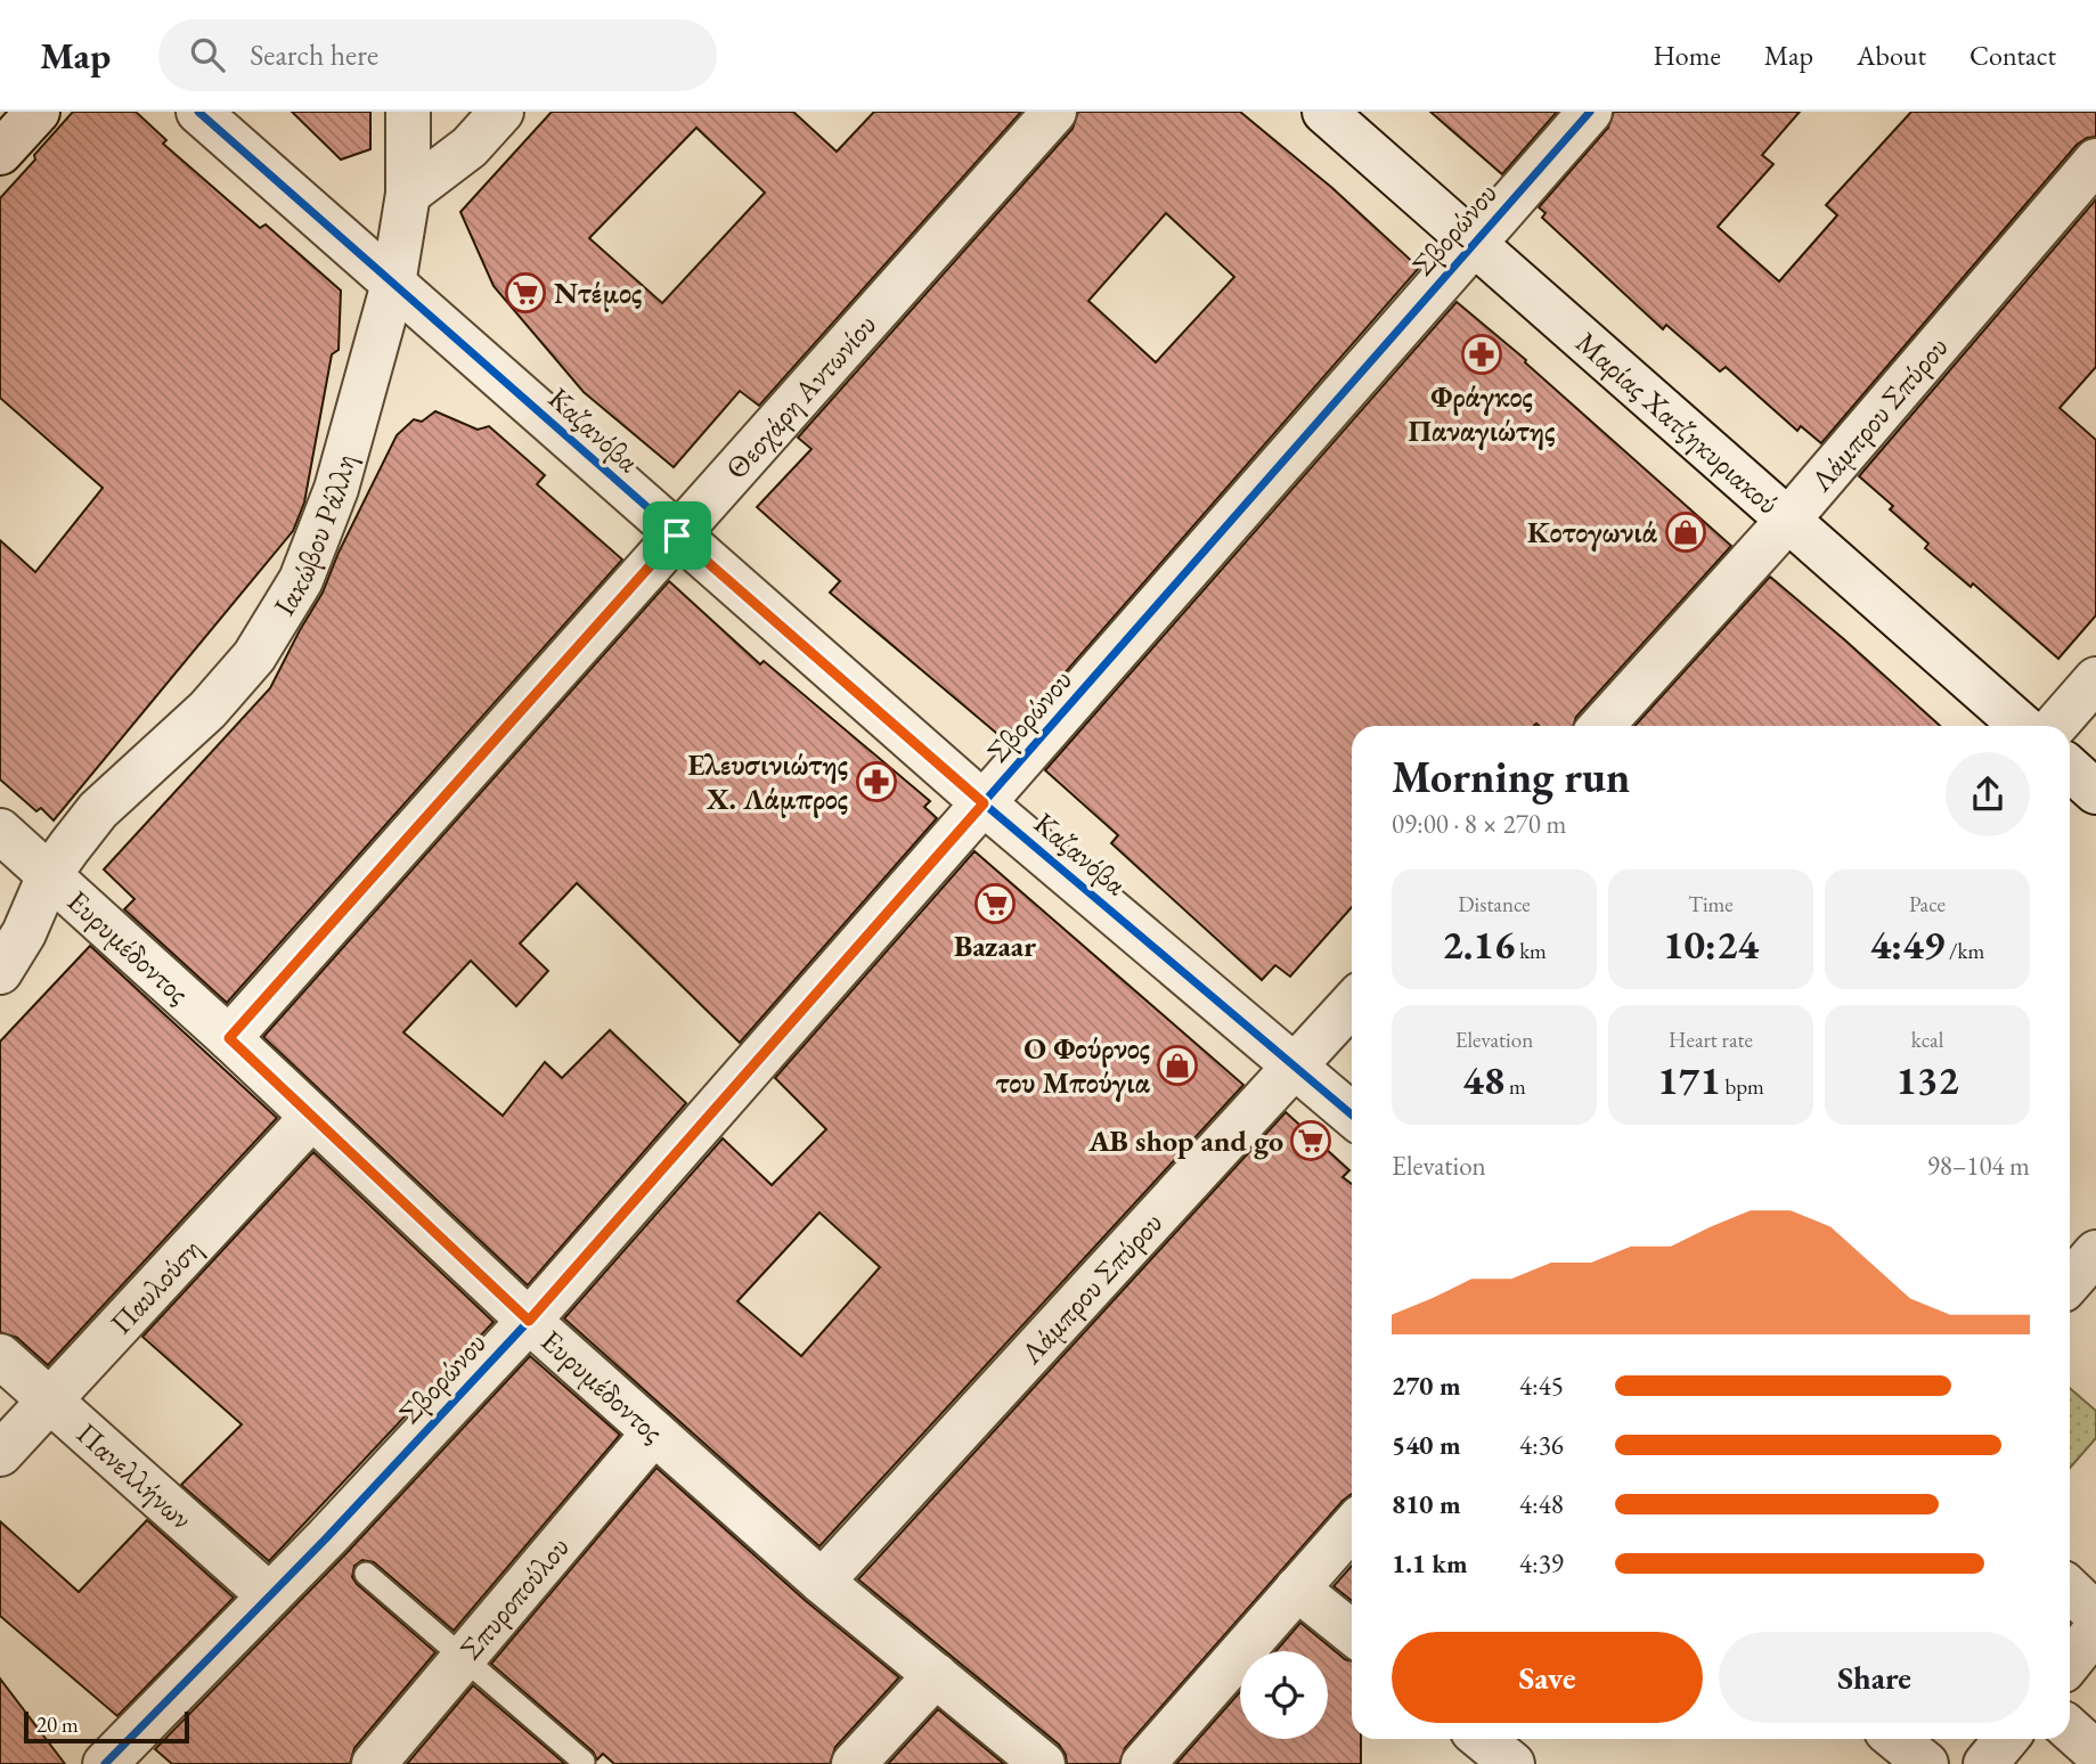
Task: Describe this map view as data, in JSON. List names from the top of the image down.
{
  "streets": {
    "street": [
      "Σβορώνου",
      "Θεοχάρη Αντωνίου",
      "Λάμπρου Σπύρου",
      "Μαρίας Χατζηκυριακού",
      "Καζανόβα",
      "Ιακώβου Ράλλη",
      "Ευρυμέδοντος",
      "Παυλούση",
      "Πανελλήνων",
      "Σπυροπούλου"
    ]
  },
  "crossings": [
    ["Σβορώνου", "Μαρίας Χατζηκυριακού"],
    ["Σβορώνου", "Καζανόβα"],
    ["Σβορώνου", "Ευρυμέδοντος"],
    ["Σβορώνου", "Πανελλήνων"],
    ["Θεοχάρη Αντωνίου", "Καζανόβα"],
    ["Θεοχάρη Αντωνίου", "Ευρυμέδοντος"],
    ["Λάμπρου Σπύρου", "Μαρίας Χατζηκυριακού"],
    ["Λάμπρου Σπύρου", "Καζανόβα"],
    ["Λάμπρου Σπύρου", "Ευρυμέδοντος"],
    ["Καζανόβα", "Ιακώβου Ράλλη"],
    ["Ιακώβου Ράλλη", "Ευρυμέδοντος"],
    ["Ευρυμέδοντος", "Παυλούση"],
    ["Ευρυμέδοντος", "Σπυροπούλου"],
    ["Παυλούση", "Πανελλήνων"]
  ],
  "places": {
    "supermarket": ["Ντέμος", "Bazaar", "AB shop and go"],
    "pharmacy": ["Φράγκος Παναγιώτης", "Ελευσινιώτης Χ. Λάμπρος"],
    "shop": ["Κοτογωνιά", "Ο Φούρνος του Μπούγια"]
  },
  "scale_bar": "20 m",
  "page": {
    "header": "Map",
    "search": "Search here",
    "nav": [
      "Home",
      "Map",
      "About",
      "Contact"
    ],
    "heading": ["Morning run", "09:00 · 8 × 270 m"],
    "stats": [
      ["Distance", "2.16 km"],
      ["Time", "10:24"],
      ["Pace", "4:49 /km"],
      ["Elevation", "48 m"],
      ["Heart rate", "171 bpm"],
      ["kcal", "132"]
    ],
    "chart": ["Elevation", "98–104 m"],
    "list": [
      {
        "name": "270 m",
        "note": "4:45"
      },
      {
        "name": "540 m",
        "note": "4:36"
      },
      {
        "name": "810 m",
        "note": "4:48"
      },
      {
        "name": "1.1 km",
        "note": "4:39"
      }
    ],
    "buttons": ["Save", "Share"],
    "scale": "20 m"
  }
}
